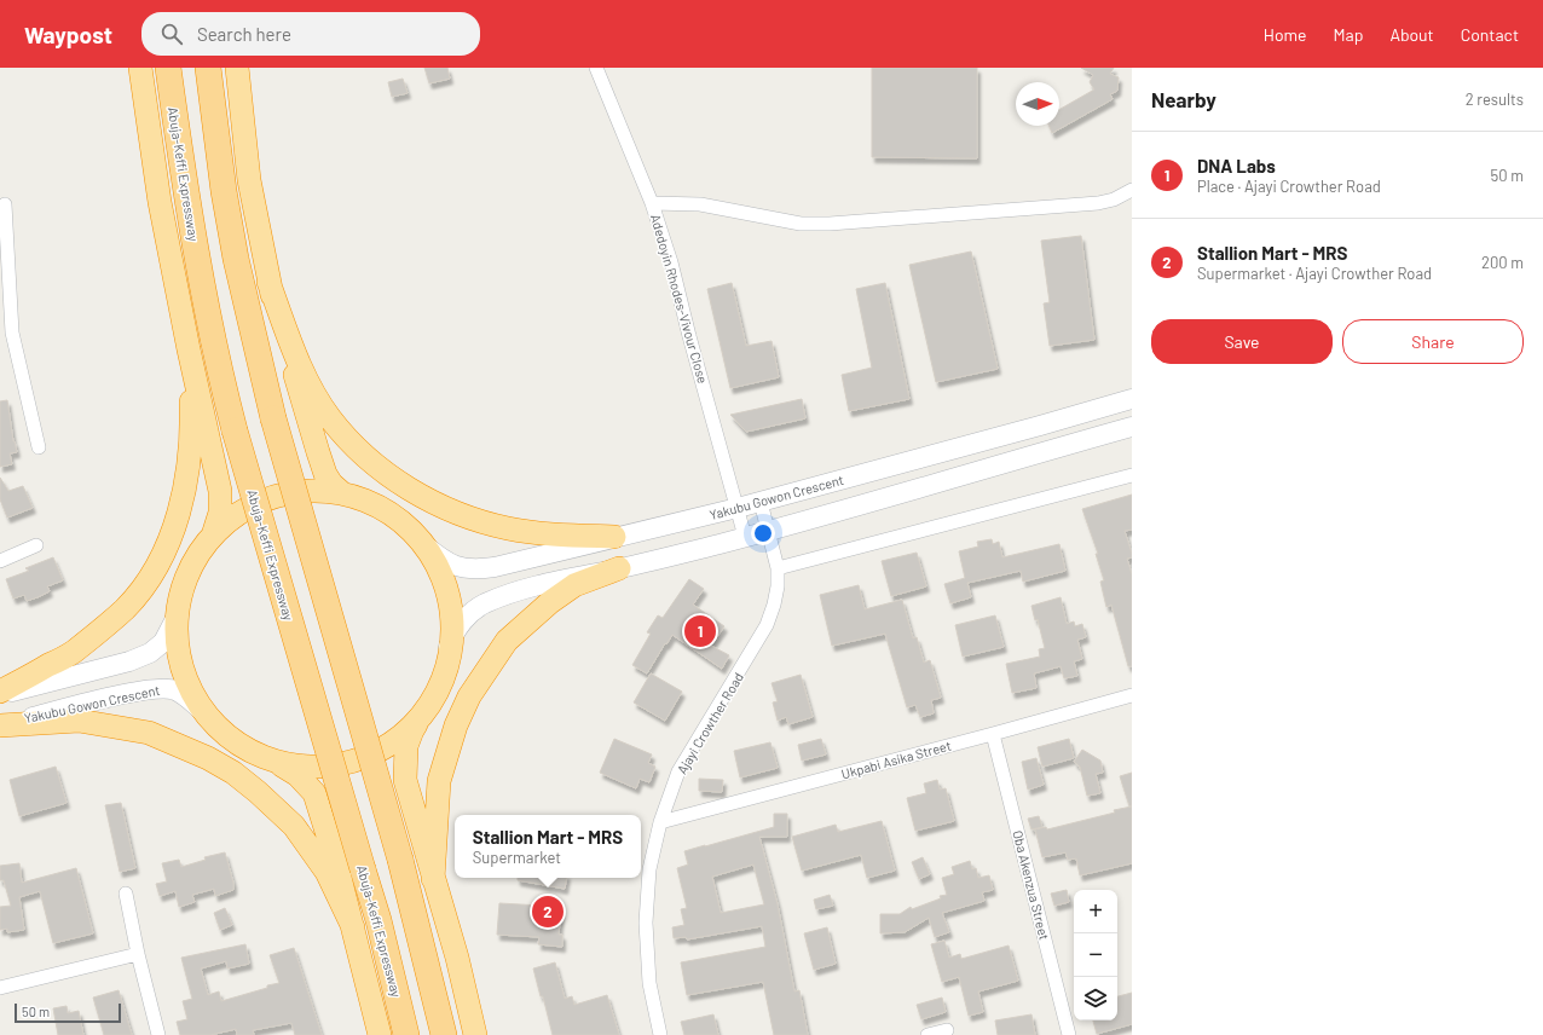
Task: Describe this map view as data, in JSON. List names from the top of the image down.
{
  "streets": {
    "highway": ["Abuja-Keffi Expressway"],
    "main road": ["Yakubu Gowon Crescent"],
    "street": [
      "Adedoyin Rhodes-Vivour Close",
      "Ajayi Crowther Road",
      "Ukpabi Asika Street",
      "Oba Akenzua Street"
    ]
  },
  "crossings": [
    ["Adedoyin Rhodes-Vivour Close", "Yakubu Gowon Crescent"],
    ["Yakubu Gowon Crescent", "Ajayi Crowther Road"],
    ["Ajayi Crowther Road", "Ukpabi Asika Street"],
    ["Ukpabi Asika Street", "Oba Akenzua Street"]
  ],
  "scale_bar": "50 m",
  "north": "right",
  "page": {
    "header": "Waypost",
    "search": "Search here",
    "nav": [
      "Home",
      "Map",
      "About",
      "Contact"
    ],
    "heading": ["Nearby", "2 results"],
    "list": [
      {
        "mark": "1",
        "name": "DNA Labs",
        "note": "Place · Ajayi Crowther Road",
        "value": "50 m"
      },
      {
        "mark": "2",
        "name": "Stallion Mart - MRS",
        "note": "Supermarket · Ajayi Crowther Road",
        "value": "200 m"
      }
    ],
    "buttons": ["Save", "Share"],
    "pins": ["1", "2"],
    "popup": ["Stallion Mart - MRS", "Supermarket"],
    "map_buttons": ["+", "−"],
    "scale": "50 m"
  }
}
